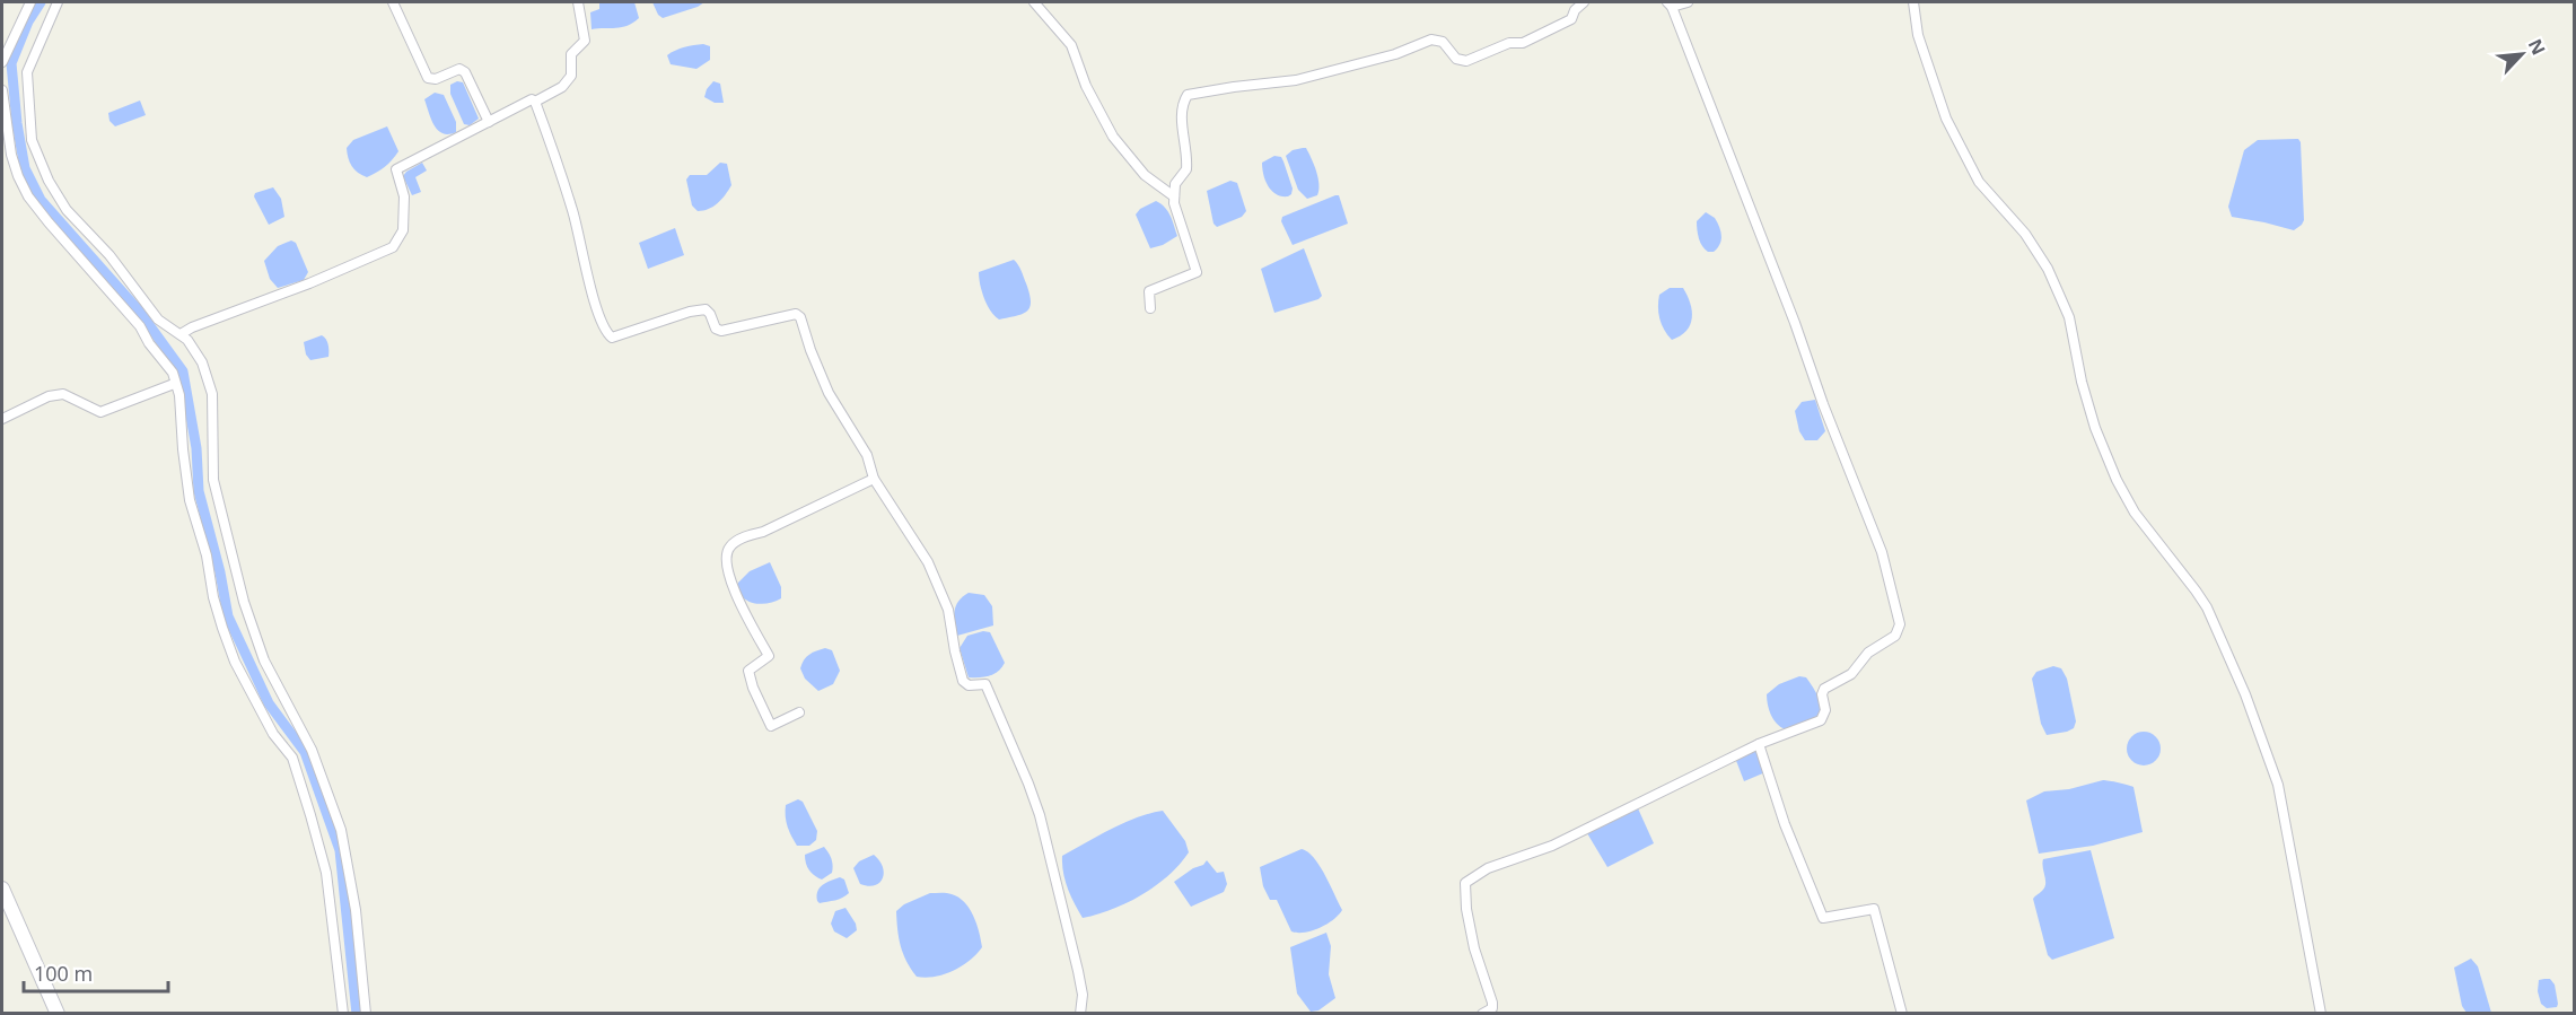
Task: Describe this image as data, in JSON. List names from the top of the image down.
{
  "scale_bar": "100 m",
  "north": "top right"
}
